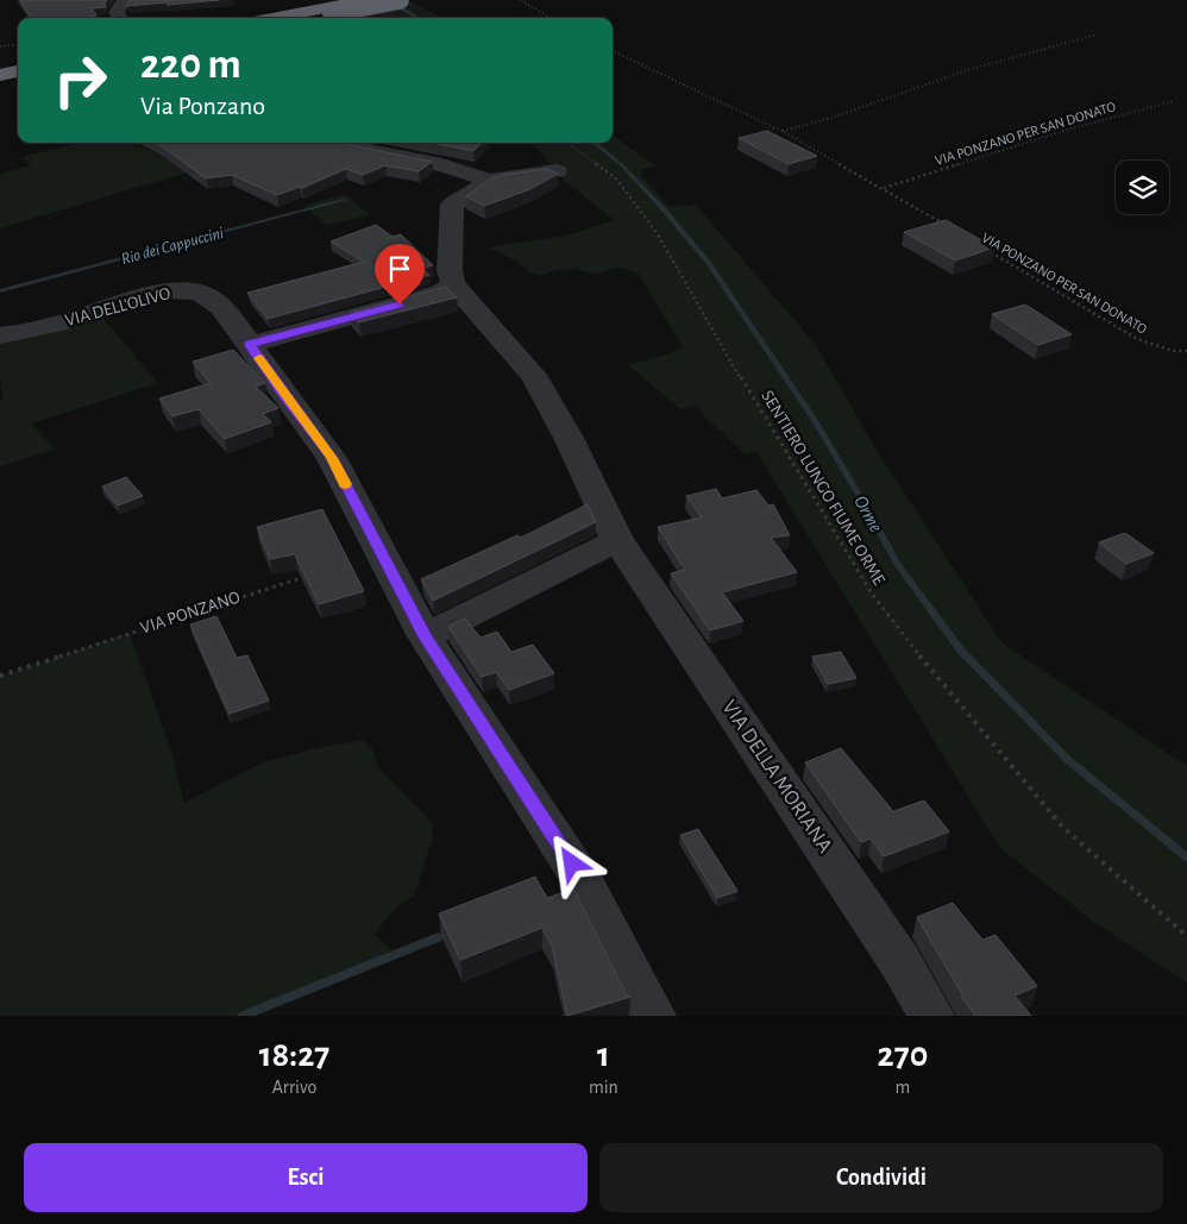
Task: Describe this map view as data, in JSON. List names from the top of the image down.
{
  "streets": {
    "street": ["VIA DELL'OLIVO", "VIA DELLA MORIANA"],
    "path": ["VIA PONZANO PER SAN DONATO", "SENTIERO LUNGO FIUME ORME", "VIA PONZANO"]
  },
  "water": ["Rio dei Cappuccini", "Orme"],
  "page": {
    "turn": ["220 m", "Via Ponzano"],
    "eta": [
      "18:27",
      "Arrivo",
      "1",
      "min",
      "270",
      "m"
    ],
    "buttons": ["Esci", "Condividi"]
  }
}
